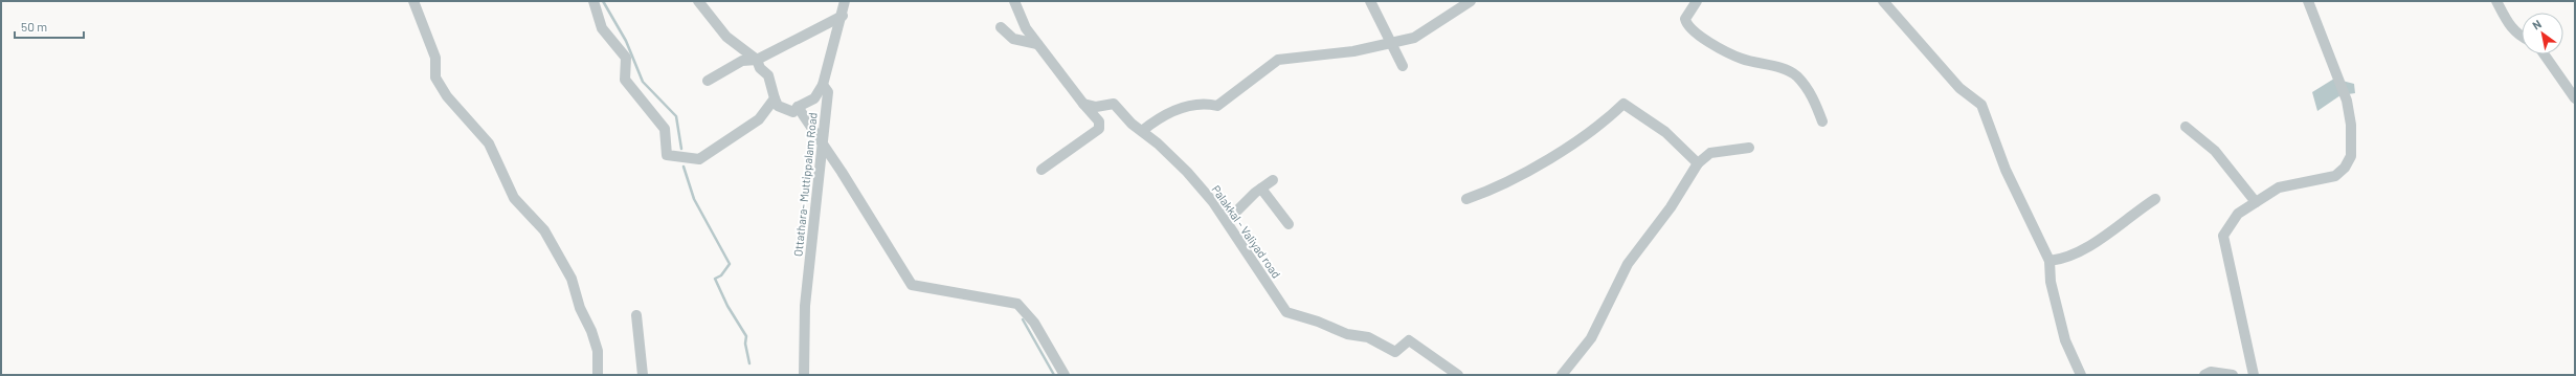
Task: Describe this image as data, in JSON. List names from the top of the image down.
{
  "streets": {
    "street": ["Ottathara- Muttippalam Road", "Palakkal - Valiyad road"]
  },
  "scale_bar": "50 m",
  "north": "top left"
}
